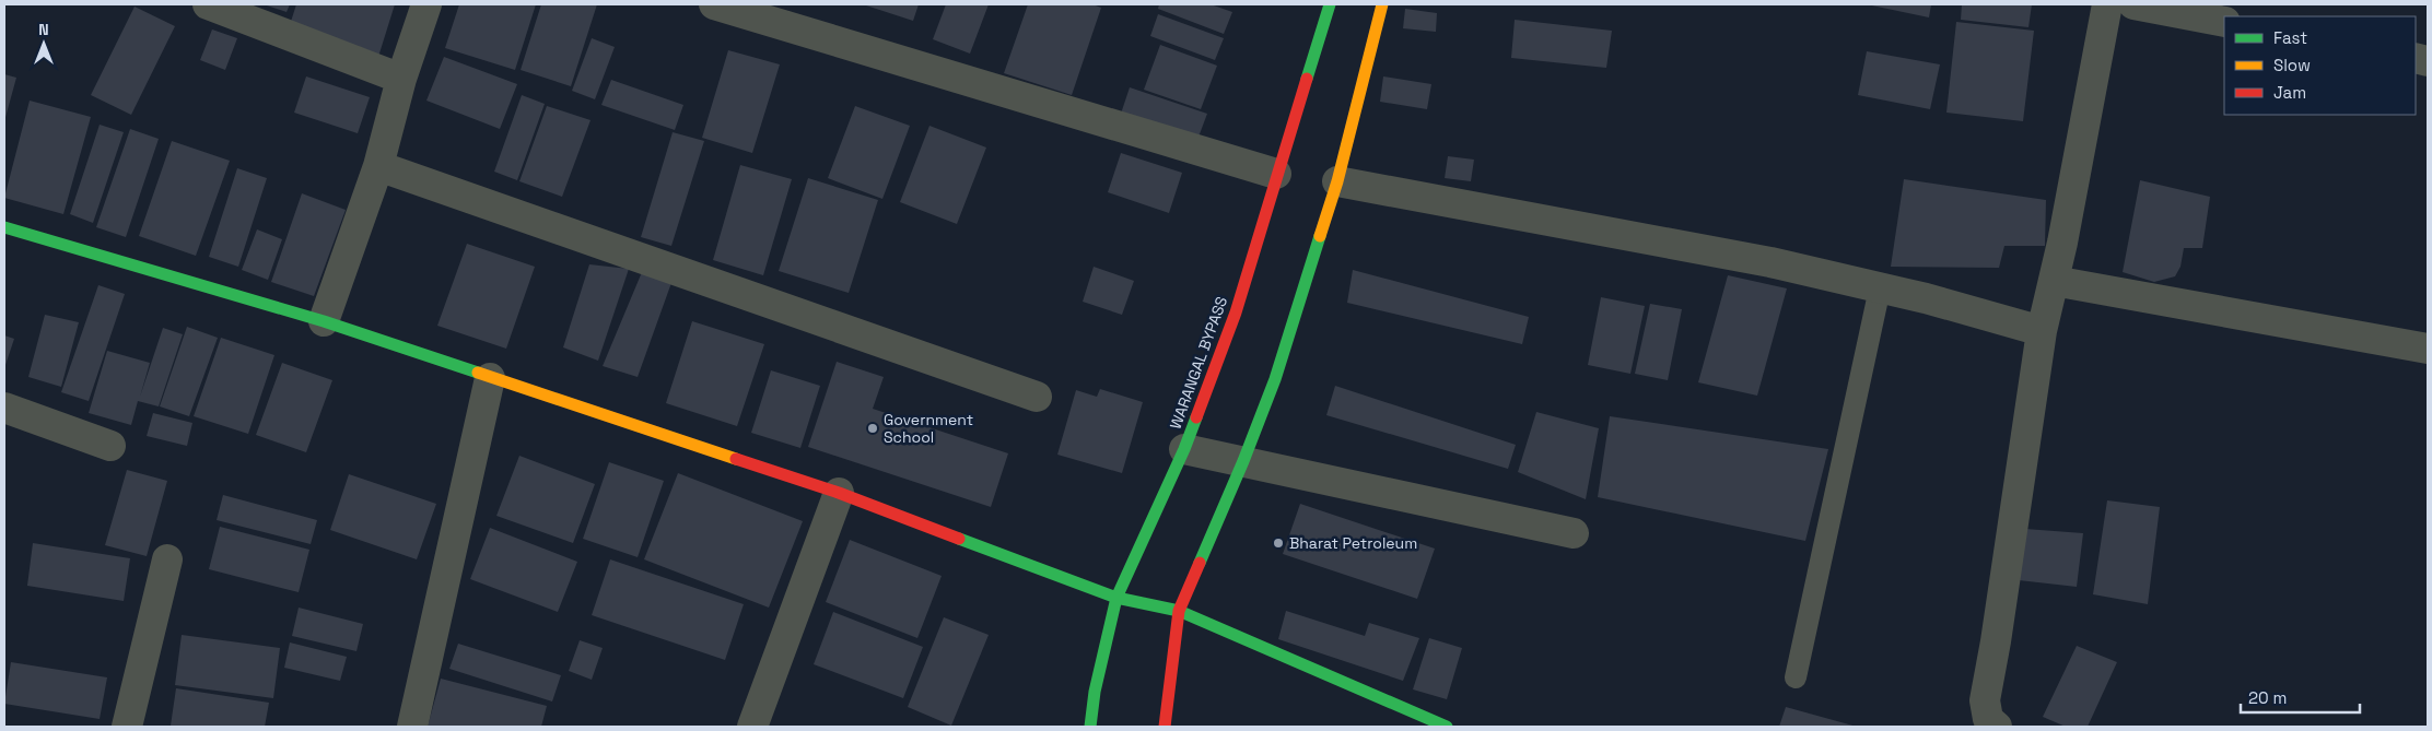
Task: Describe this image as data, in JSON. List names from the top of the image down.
{
  "streets": {
    "main road": ["WARANGAL BYPASS"]
  },
  "places": ["Government School", "Bharat Petroleum"],
  "legend": ["Fast", "Slow", "Jam"],
  "scale_bar": "20 m",
  "north": "top"
}
